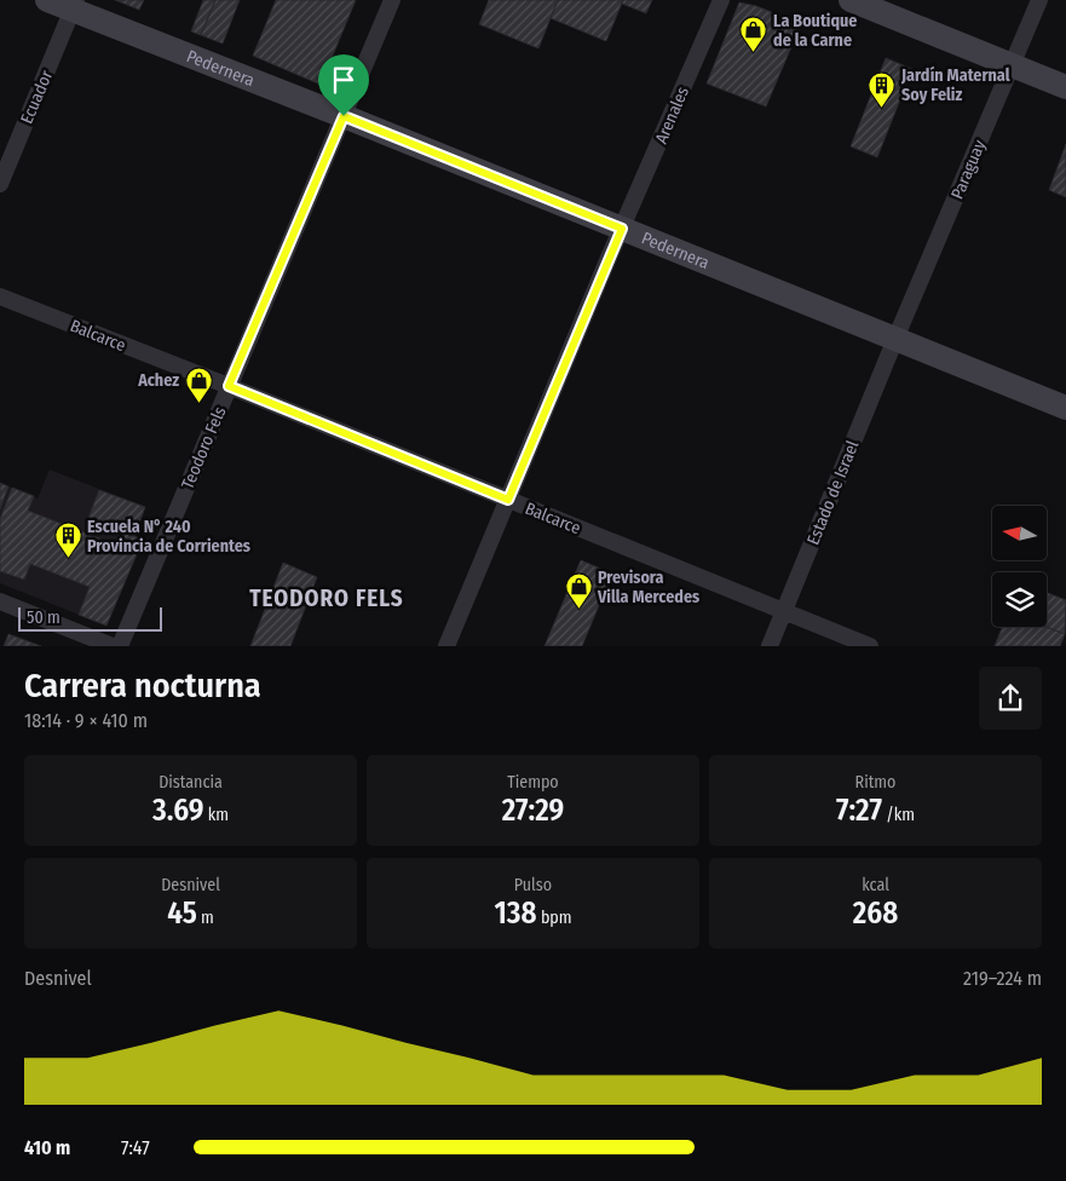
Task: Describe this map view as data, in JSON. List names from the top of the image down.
{
  "streets": {
    "street": [
      "Pedernera",
      "Ecuador",
      "Arenales",
      "Paraguay",
      "Balcarce",
      "Teodoro Fels",
      "Estado de Israel"
    ]
  },
  "crossings": [
    ["Pedernera", "Ecuador"],
    ["Pedernera", "Arenales"],
    ["Pedernera", "Paraguay"],
    ["Pedernera", "Teodoro Fels"],
    ["Pedernera", "Estado de Israel"],
    ["Arenales", "Balcarce"],
    ["Paraguay", "Estado de Israel"],
    ["Balcarce", "Teodoro Fels"],
    ["Balcarce", "Estado de Israel"]
  ],
  "districts": ["TEODORO FELS"],
  "places": {
    "shop": ["La Boutique de la Carne", "Achez", "Previsora Villa Mercedes"],
    "building": ["Jardín Maternal Soy Feliz", "Escuela N° 240 Provincia de Corrientes"]
  },
  "scale_bar": "50 m",
  "north": "left",
  "page": {
    "scale": "50 m",
    "heading": ["Carrera nocturna", "18:14 · 9 × 410 m"],
    "stats": [
      ["Distancia", "3.69 km"],
      ["Tiempo", "27:29"],
      ["Ritmo", "7:27 /km"],
      ["Desnivel", "45 m"],
      ["Pulso", "138 bpm"],
      ["kcal", "268"]
    ],
    "chart": ["Desnivel", "219–224 m"],
    "list": [
      {
        "name": "410 m",
        "note": "7:47"
      }
    ]
  }
}
